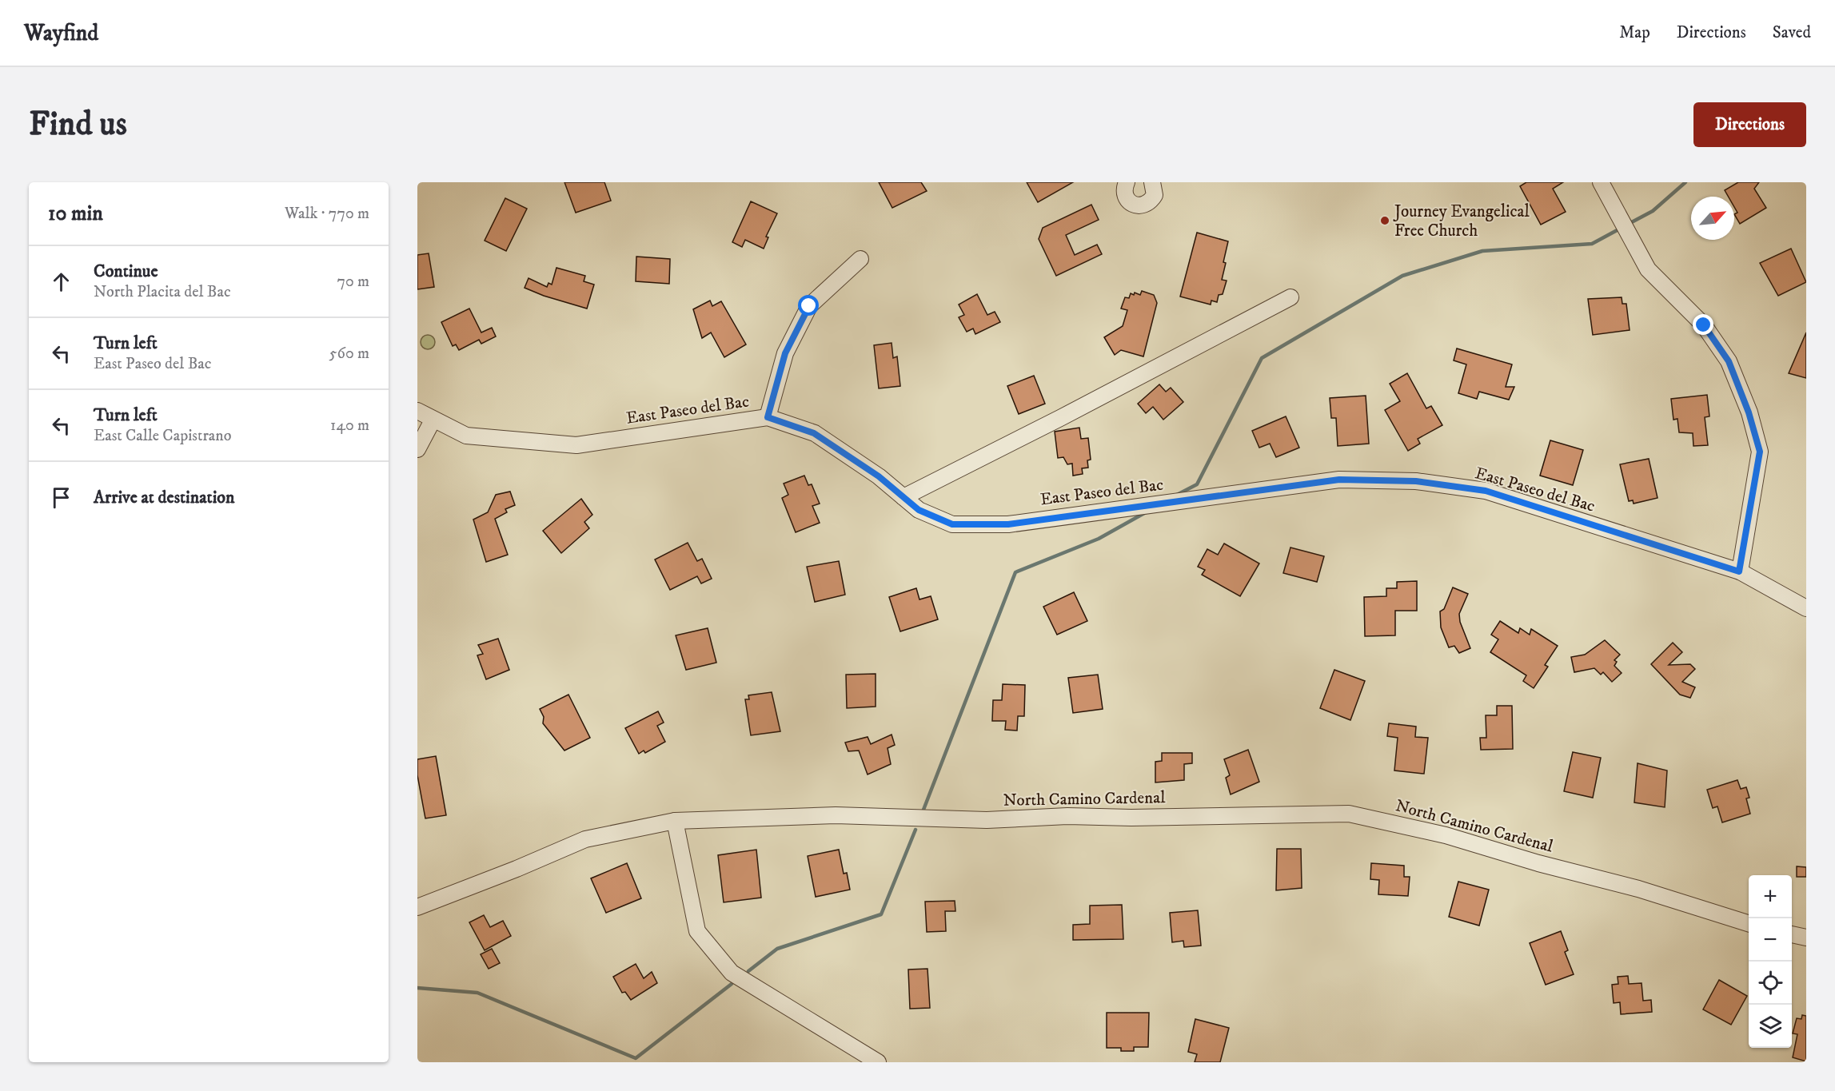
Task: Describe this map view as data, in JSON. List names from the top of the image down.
{
  "streets": {
    "street": ["East Paseo del Bac", "North Camino Cardenal"]
  },
  "places": ["Journey Evangelical Free Church"],
  "north": "top right",
  "page": {
    "header": "Wayfind",
    "nav": ["Map", "Directions", "Saved"],
    "buttons": "Directions",
    "title": "Find us",
    "heading": ["10 min", "Walk · 770 m"],
    "list": [
      ["Continue", "North Placita del Bac", "70 m"],
      ["Turn left", "East Paseo del Bac", "560 m"],
      ["Turn left", "East Calle Capistrano", "140 m"],
      "Arrive at destination"
    ],
    "map_buttons": ["+", "−"]
  }
}
